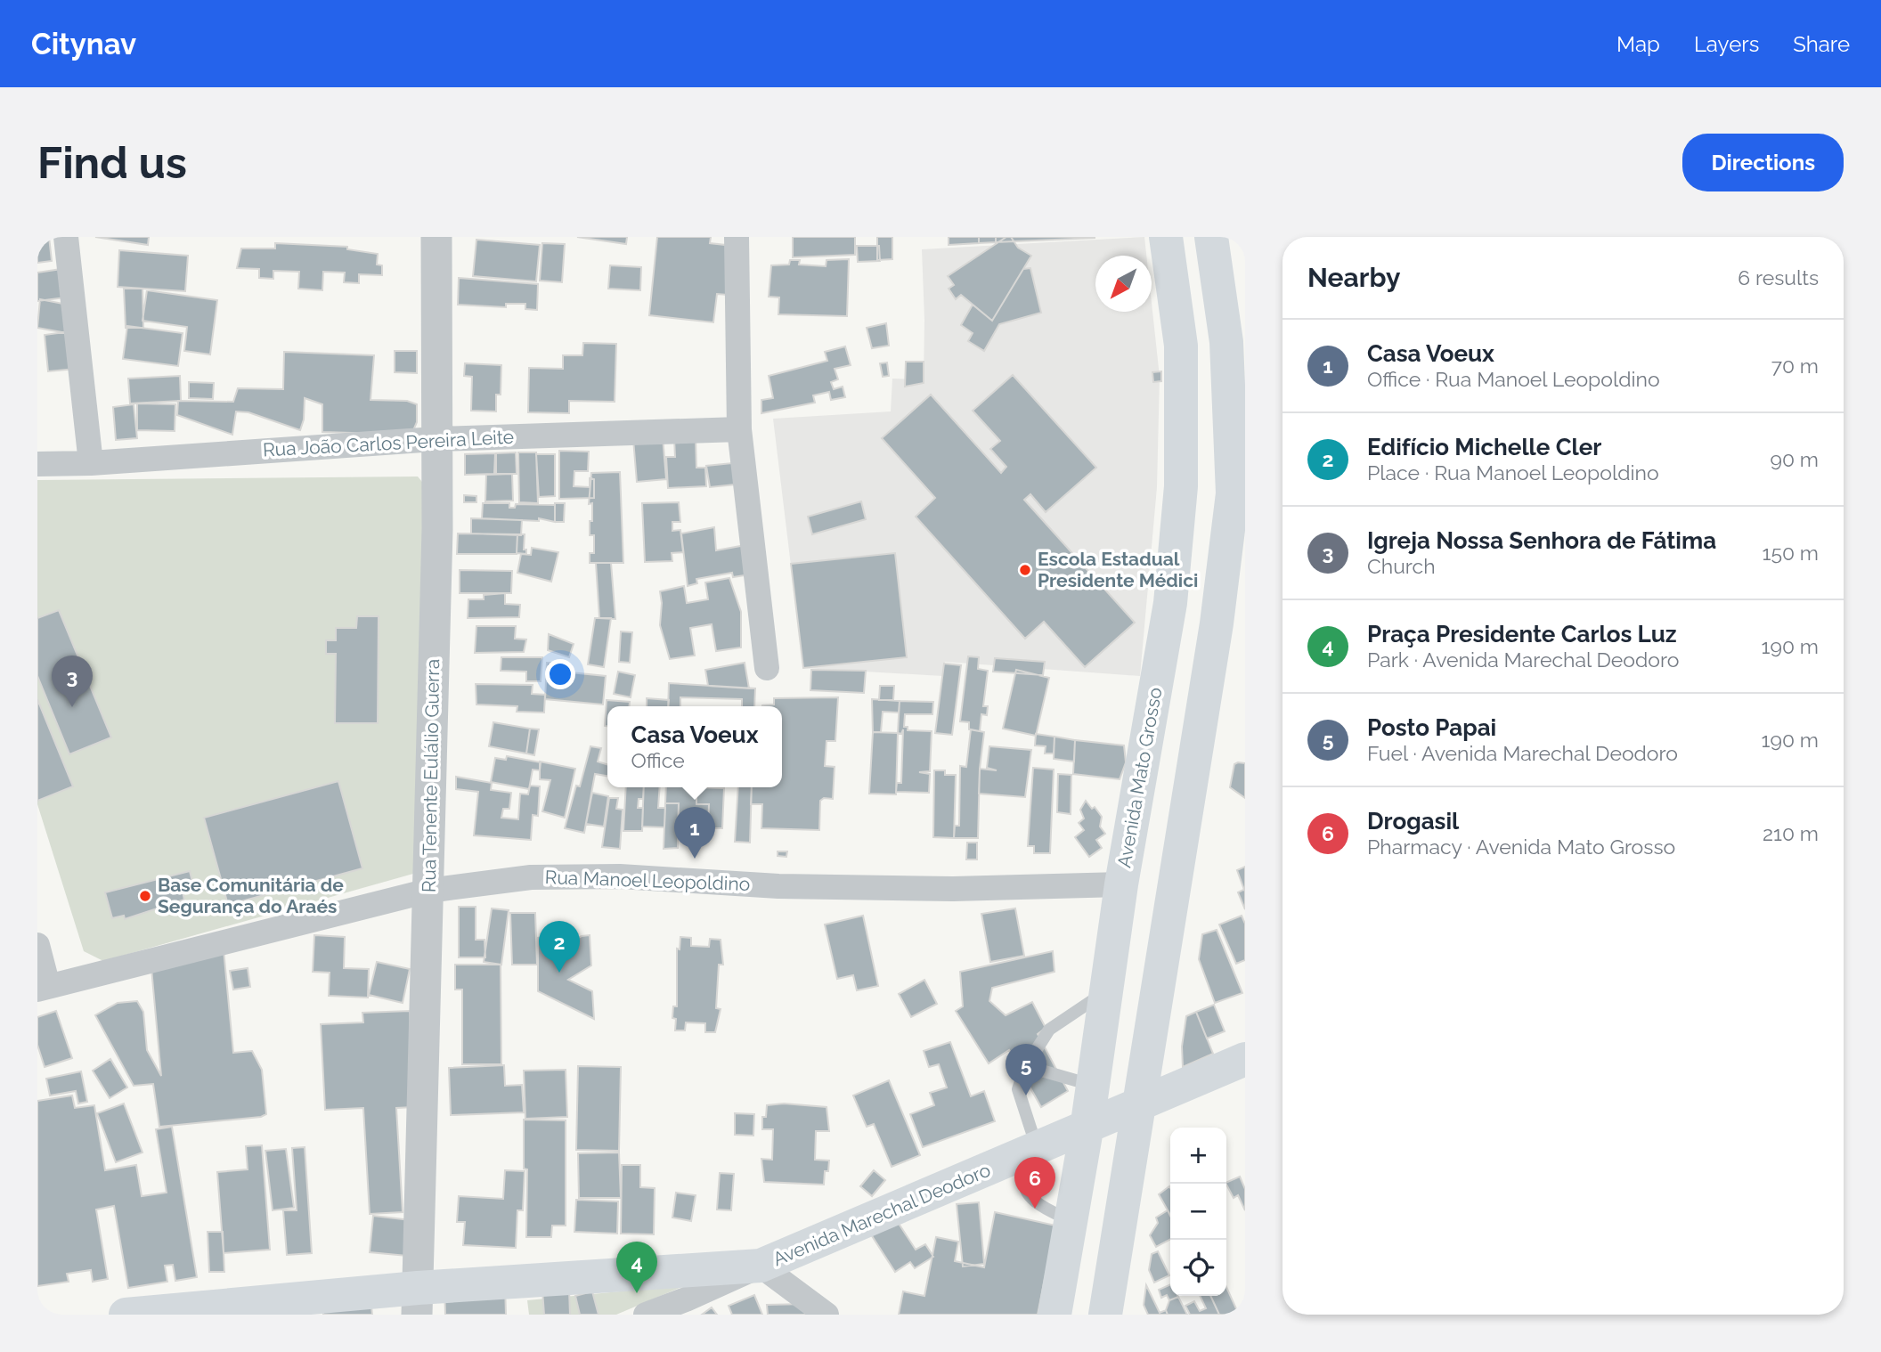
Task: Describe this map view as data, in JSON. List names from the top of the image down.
{
  "streets": {
    "main road": ["Avenida Mato Grosso", "Avenida Marechal Deodoro"],
    "street": ["Rua João Carlos Pereira Leite", "Rua Tenente Eulálio Guerra", "Rua Manoel Leopoldino"]
  },
  "crossings": [
    ["Rua João Carlos Pereira Leite", "Rua Tenente Eulálio Guerra"],
    ["Rua Tenente Eulálio Guerra", "Rua Manoel Leopoldino"],
    ["Rua Tenente Eulálio Guerra", "Avenida Marechal Deodoro"],
    ["Avenida Mato Grosso", "Rua Manoel Leopoldino"],
    ["Avenida Mato Grosso", "Avenida Marechal Deodoro"]
  ],
  "places": ["Escola Estadual Presidente Médici", "Base Comunitária de Segurança do Araés"],
  "north": "bottom left",
  "page": {
    "header": "Citynav",
    "nav": ["Map", "Layers", "Share"],
    "buttons": "Directions",
    "title": "Find us",
    "heading": ["Nearby", "6 results"],
    "list": [
      {
        "mark": "1",
        "name": "Casa Voeux",
        "note": "Office · Rua Manoel Leopoldino",
        "value": "70 m"
      },
      {
        "mark": "2",
        "name": "Edifício Michelle Cler",
        "note": "Place · Rua Manoel Leopoldino",
        "value": "90 m"
      },
      {
        "mark": "3",
        "name": "Igreja Nossa Senhora de Fátima",
        "note": "Church",
        "value": "150 m"
      },
      {
        "mark": "4",
        "name": "Praça Presidente Carlos Luz",
        "note": "Park · Avenida Marechal Deodoro",
        "value": "190 m"
      },
      {
        "mark": "5",
        "name": "Posto Papai",
        "note": "Fuel · Avenida Marechal Deodoro",
        "value": "190 m"
      },
      {
        "mark": "6",
        "name": "Drogasil",
        "note": "Pharmacy · Avenida Mato Grosso",
        "value": "210 m"
      }
    ],
    "pins": [
      "3",
      "1",
      "2",
      "5",
      "6",
      "4"
    ],
    "popup": ["Casa Voeux", "Office"],
    "map_buttons": ["+", "−"]
  }
}
